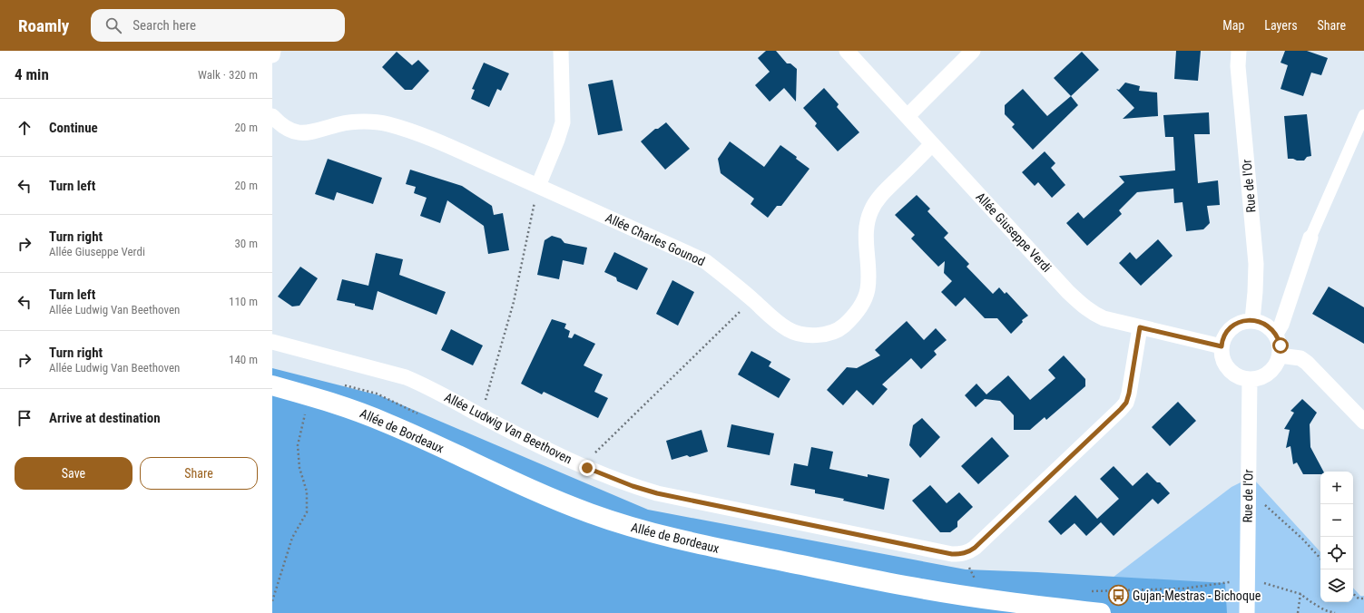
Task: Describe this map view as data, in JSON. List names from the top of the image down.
{
  "streets": {
    "main road": ["Allée de Bordeaux"],
    "street": [
      "Rue de l'Or",
      "Allée Giuseppe Verdi",
      "Allée Charles Gounod",
      "Allée Ludwig Van Beethoven"
    ]
  },
  "crossings": [
    ["Rue de l'Or", "Allée Giuseppe Verdi"],
    ["Allée Giuseppe Verdi", "Allée Charles Gounod"],
    ["Allée Giuseppe Verdi", "Allée Ludwig Van Beethoven"]
  ],
  "places": {
    "bus stop": ["Gujan-Mestras - Bichoque"]
  },
  "page": {
    "header": "Roamly",
    "search": "Search here",
    "nav": ["Map", "Layers", "Share"],
    "heading": ["4 min", "Walk · 320 m"],
    "list": [
      ["Continue", "20 m"],
      ["Turn left", "20 m"],
      ["Turn right", "Allée Giuseppe Verdi", "30 m"],
      ["Turn left", "Allée Ludwig Van Beethoven", "110 m"],
      ["Turn right", "Allée Ludwig Van Beethoven", "140 m"],
      "Arrive at destination"
    ],
    "buttons": ["Save", "Share"],
    "map_buttons": ["+", "−"]
  }
}
